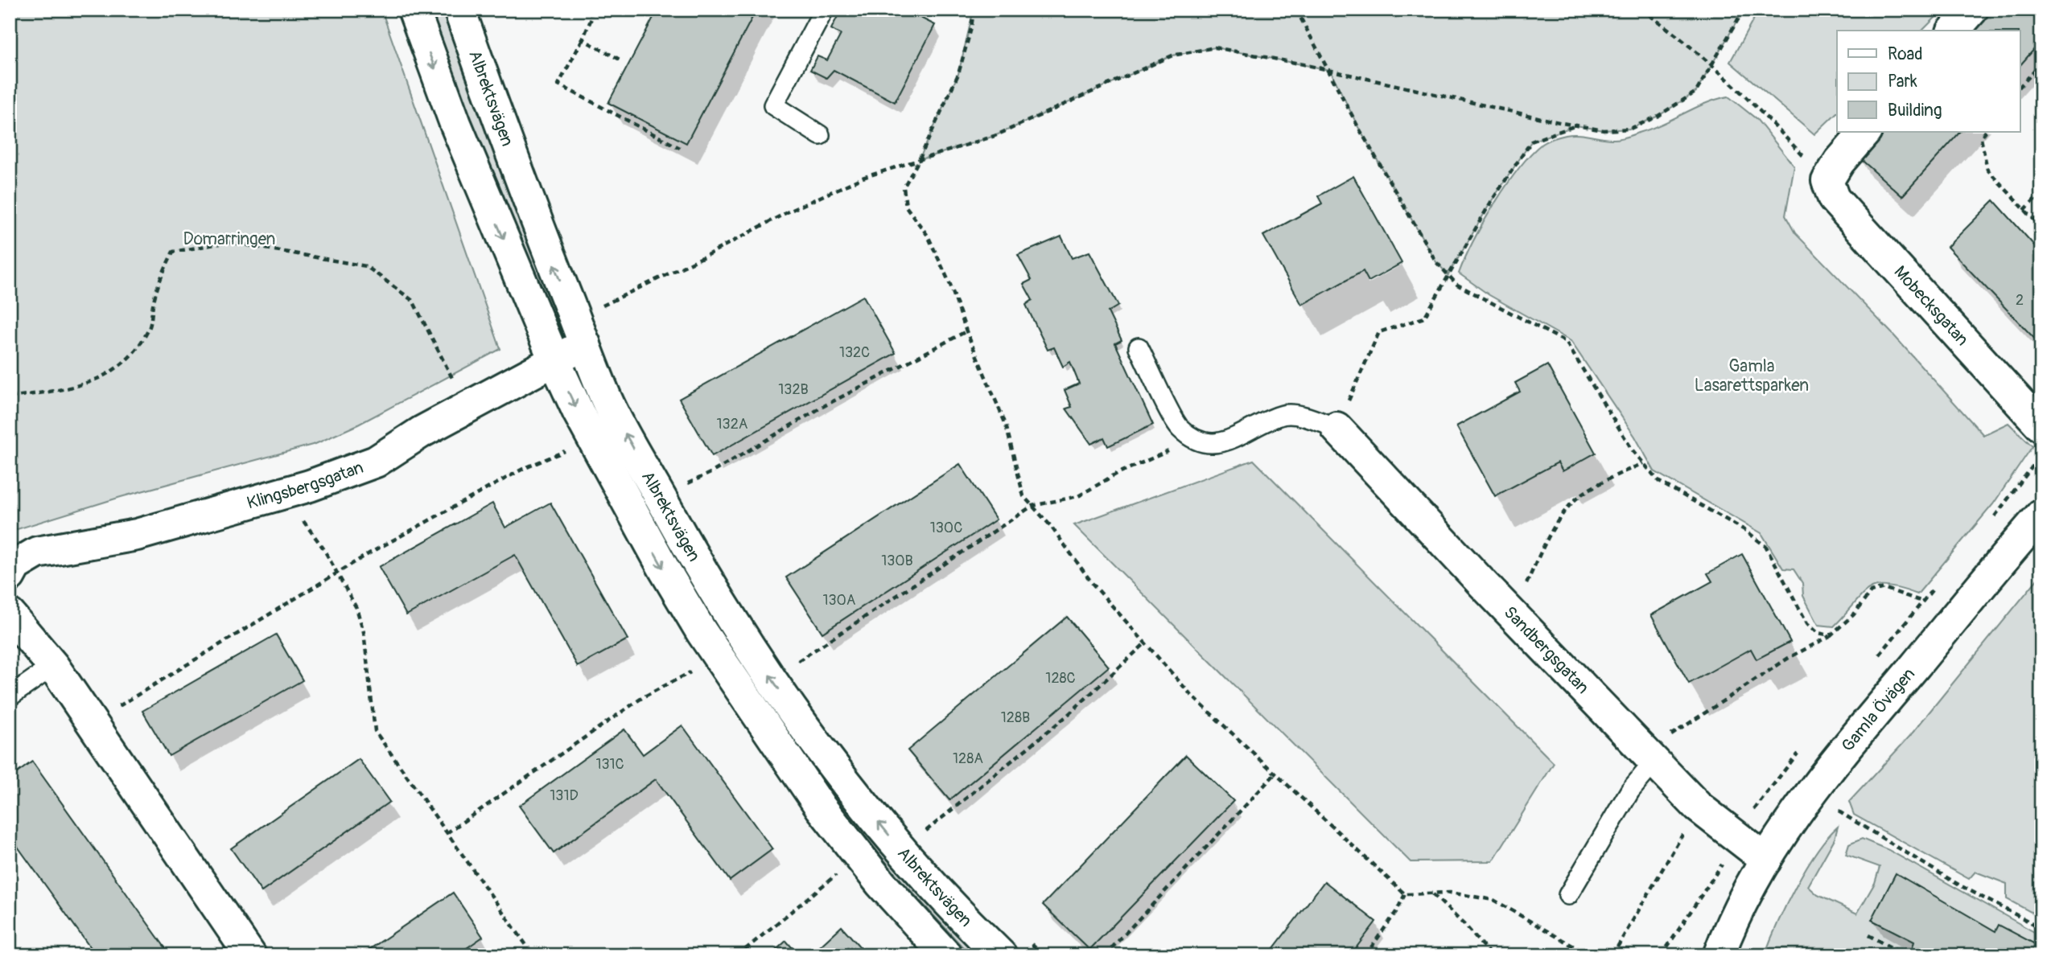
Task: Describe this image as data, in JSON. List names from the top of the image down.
{
  "streets": {
    "street": [
      "Albrektsvägen",
      "Mobecksgatan",
      "Klingsbergsgatan",
      "Sandbergsgatan",
      "Gamla Övägen"
    ]
  },
  "crossings": [
    ["Albrektsvägen", "Klingsbergsgatan"],
    ["Sandbergsgatan", "Gamla Övägen"]
  ],
  "parks": ["Domarringen", "Gamla Lasarettsparken"],
  "house_numbers": [
    "2",
    "132C",
    "132B",
    "132A",
    "130C",
    "130B",
    "130A",
    "128C",
    "128B",
    "128A",
    "131C",
    "131D"
  ],
  "legend": ["Road", "Park", "Building"]
}
